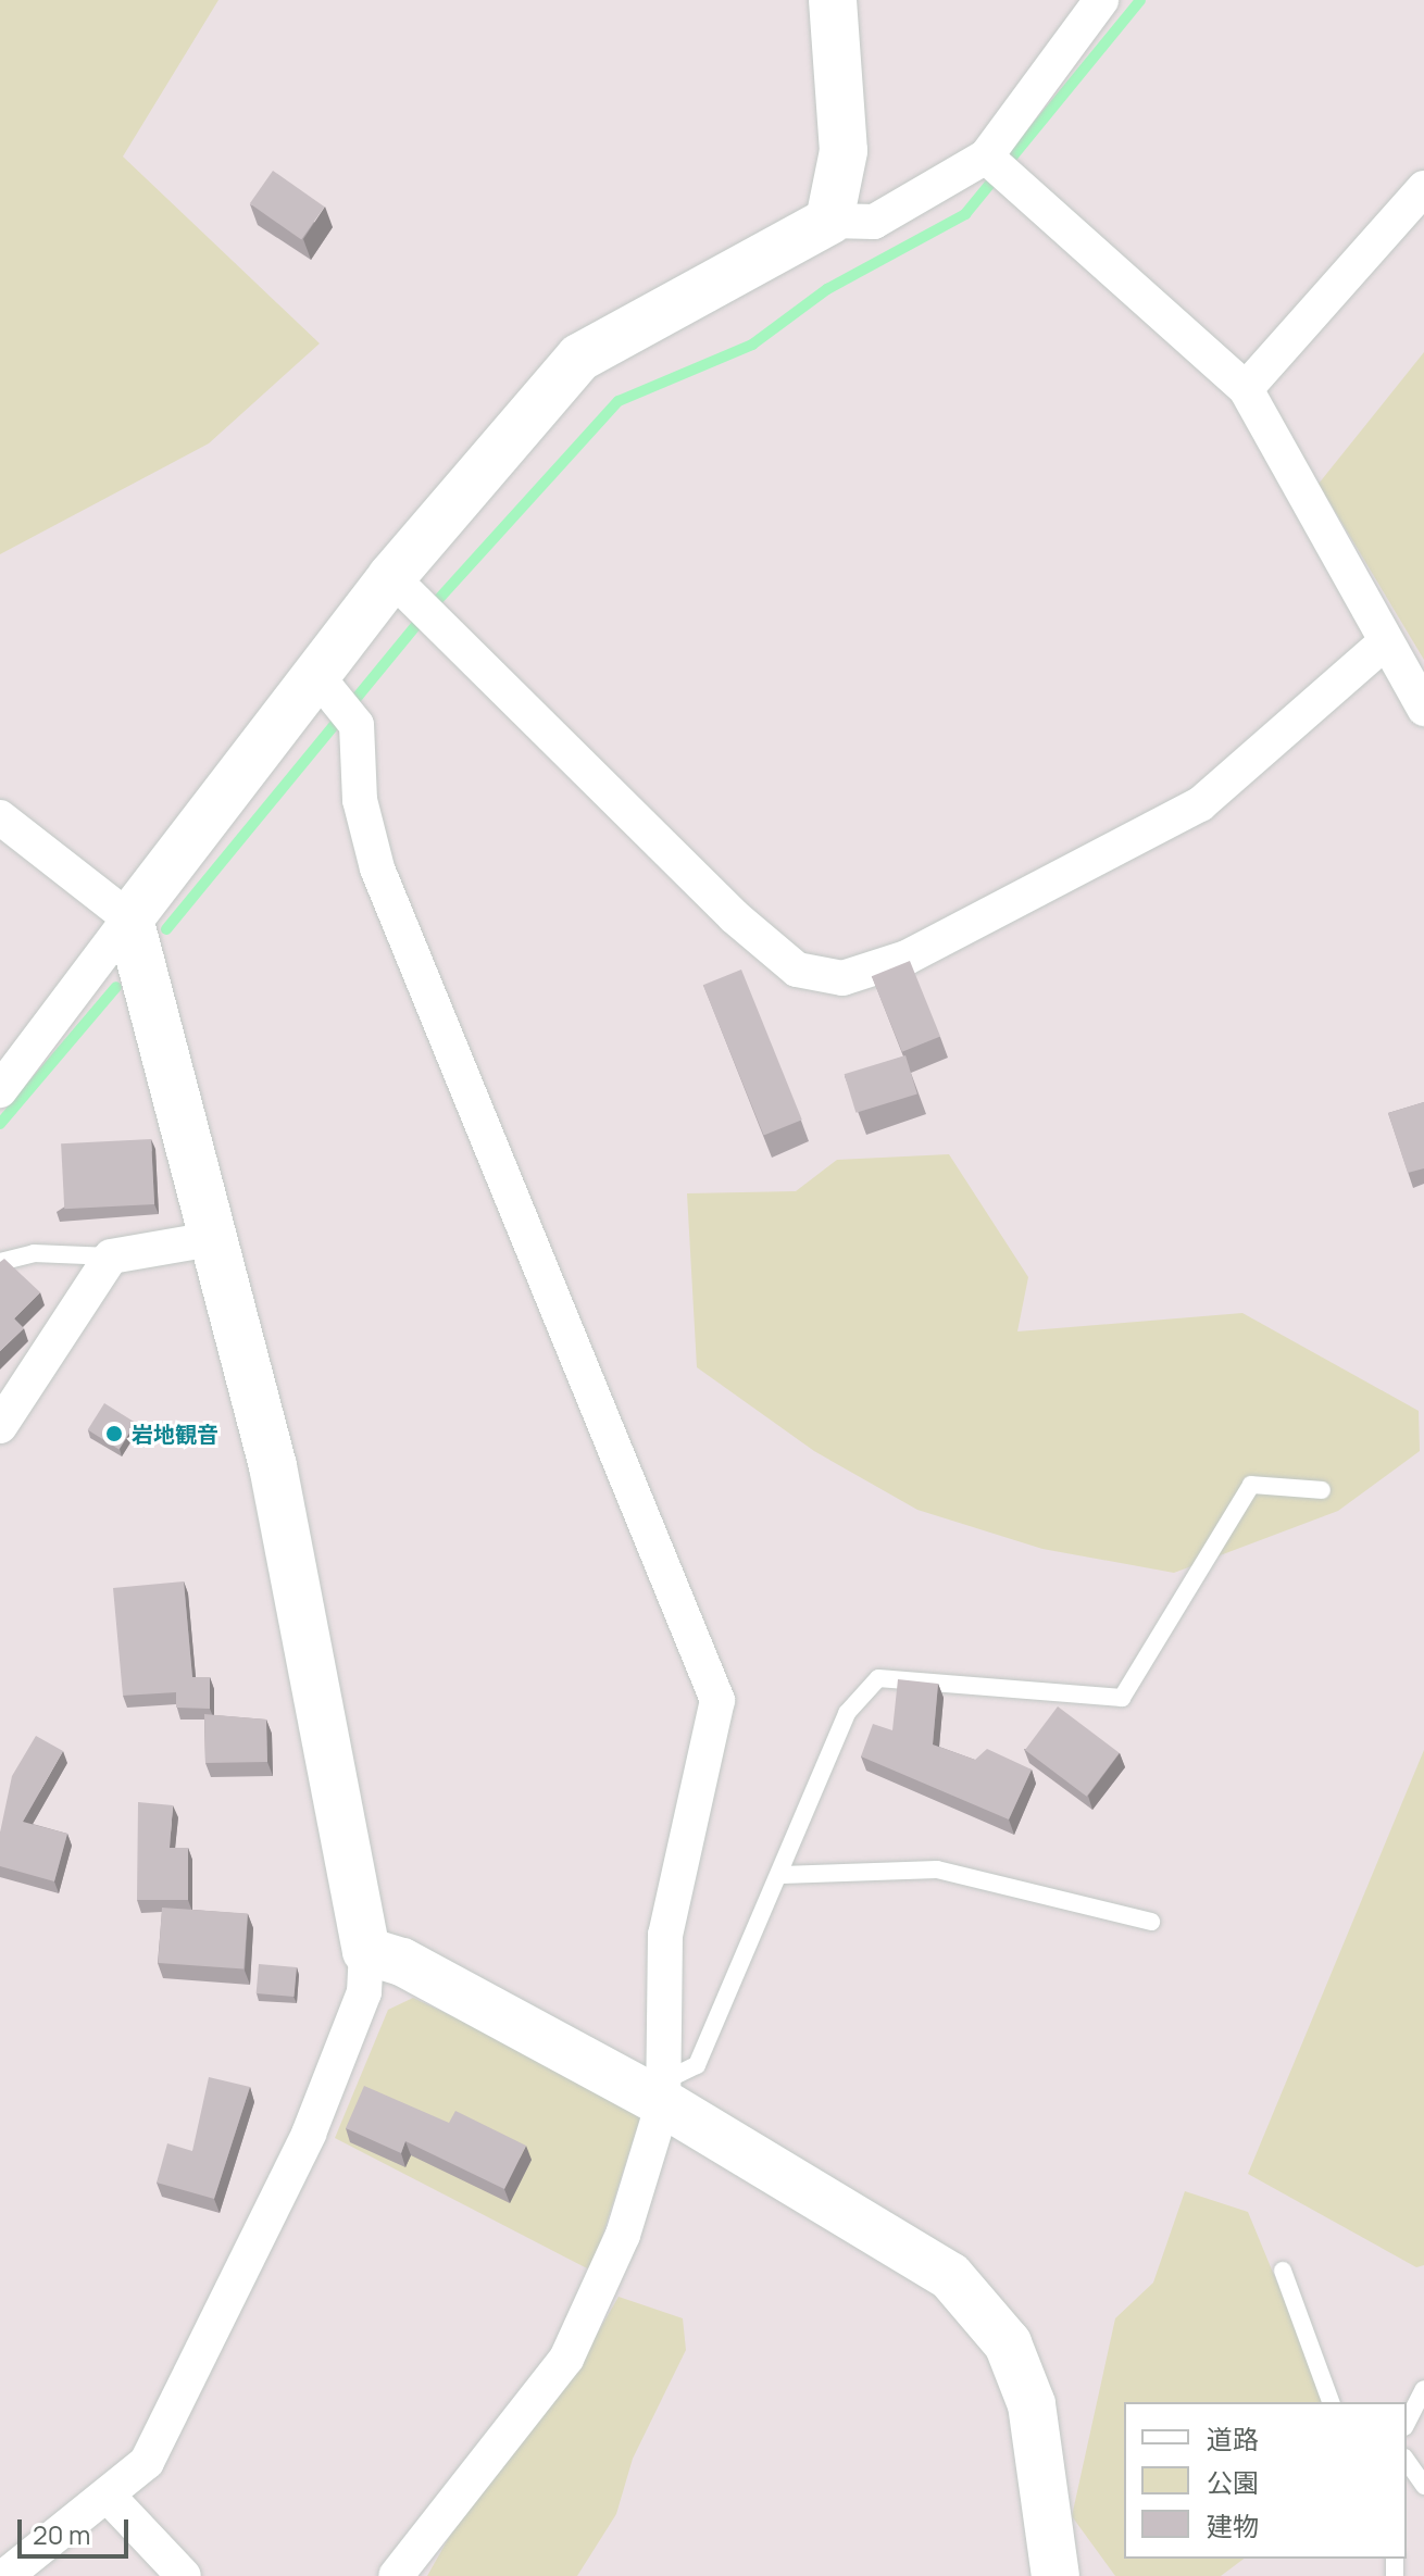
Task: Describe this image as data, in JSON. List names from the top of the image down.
{
  "places": ["岩地観音"],
  "legend": ["道路", "公園", "建物"],
  "scale_bar": "20 m"
}
